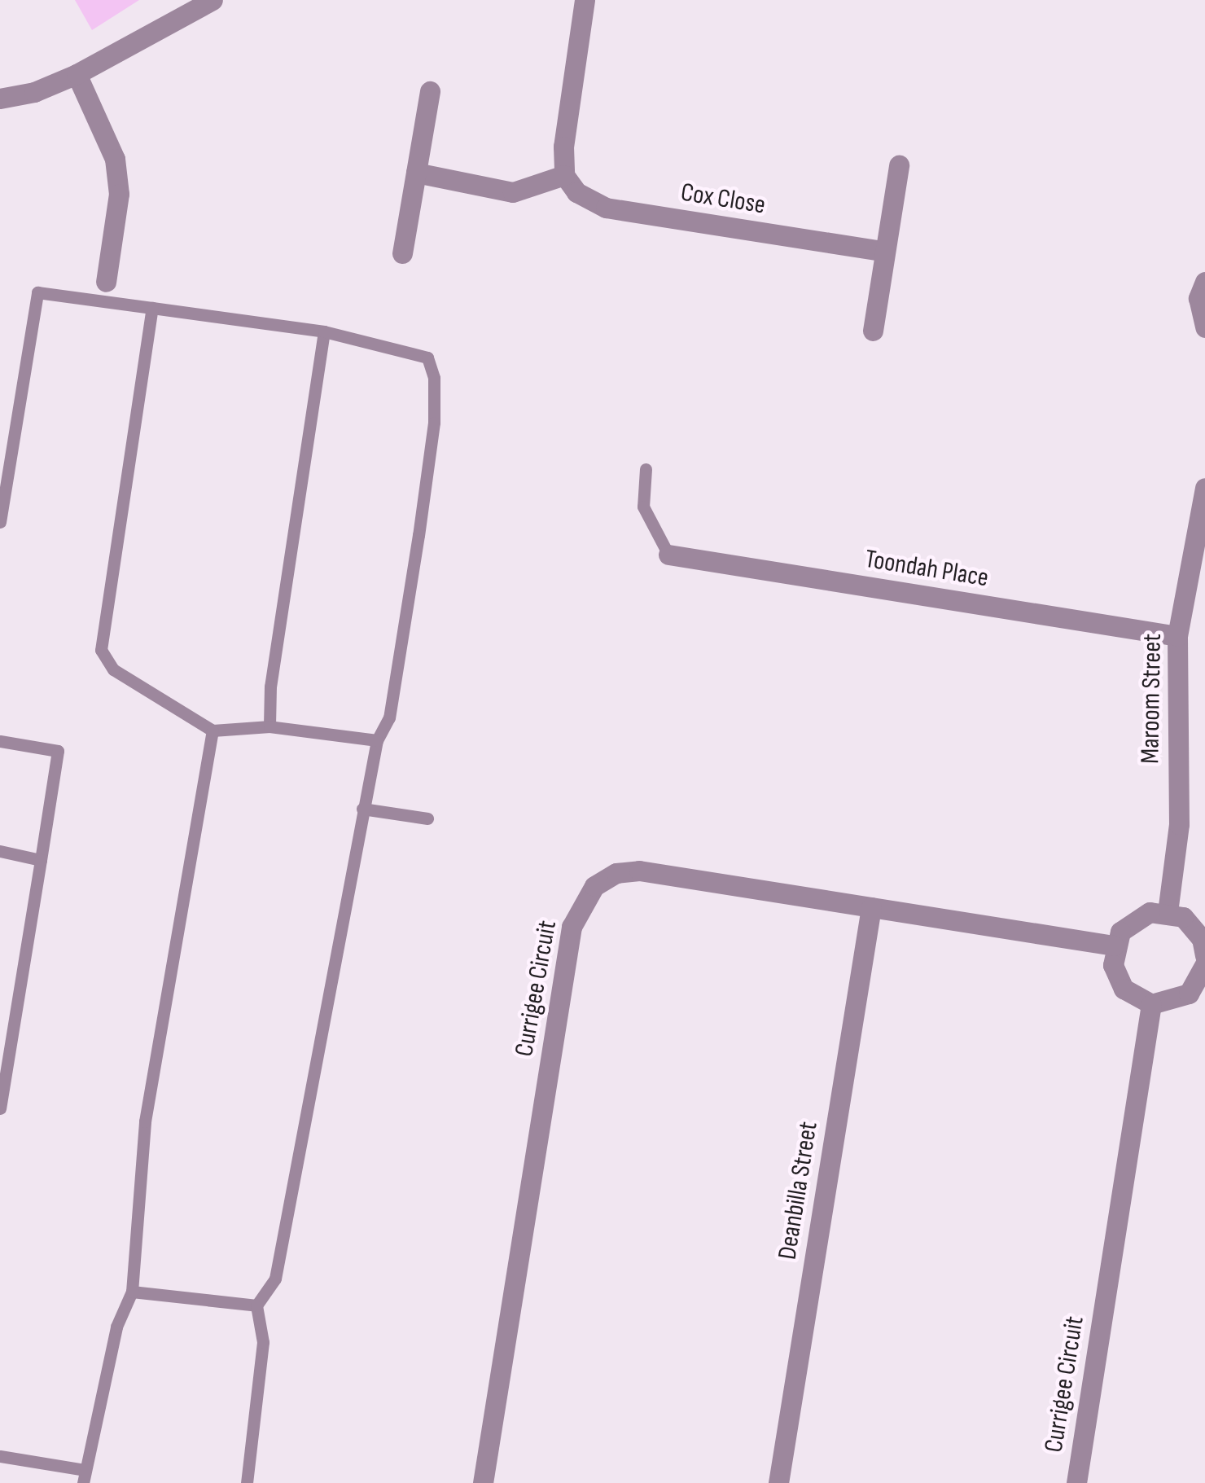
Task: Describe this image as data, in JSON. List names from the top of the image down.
{
  "streets": {
    "street": [
      "Cox Close",
      "Toondah Place",
      "Maroom Street",
      "Currigee Circuit",
      "Deanbilla Street"
    ]
  },
  "crossings": [
    ["Toondah Place", "Maroom Street"],
    ["Currigee Circuit", "Deanbilla Street"]
  ]
}
